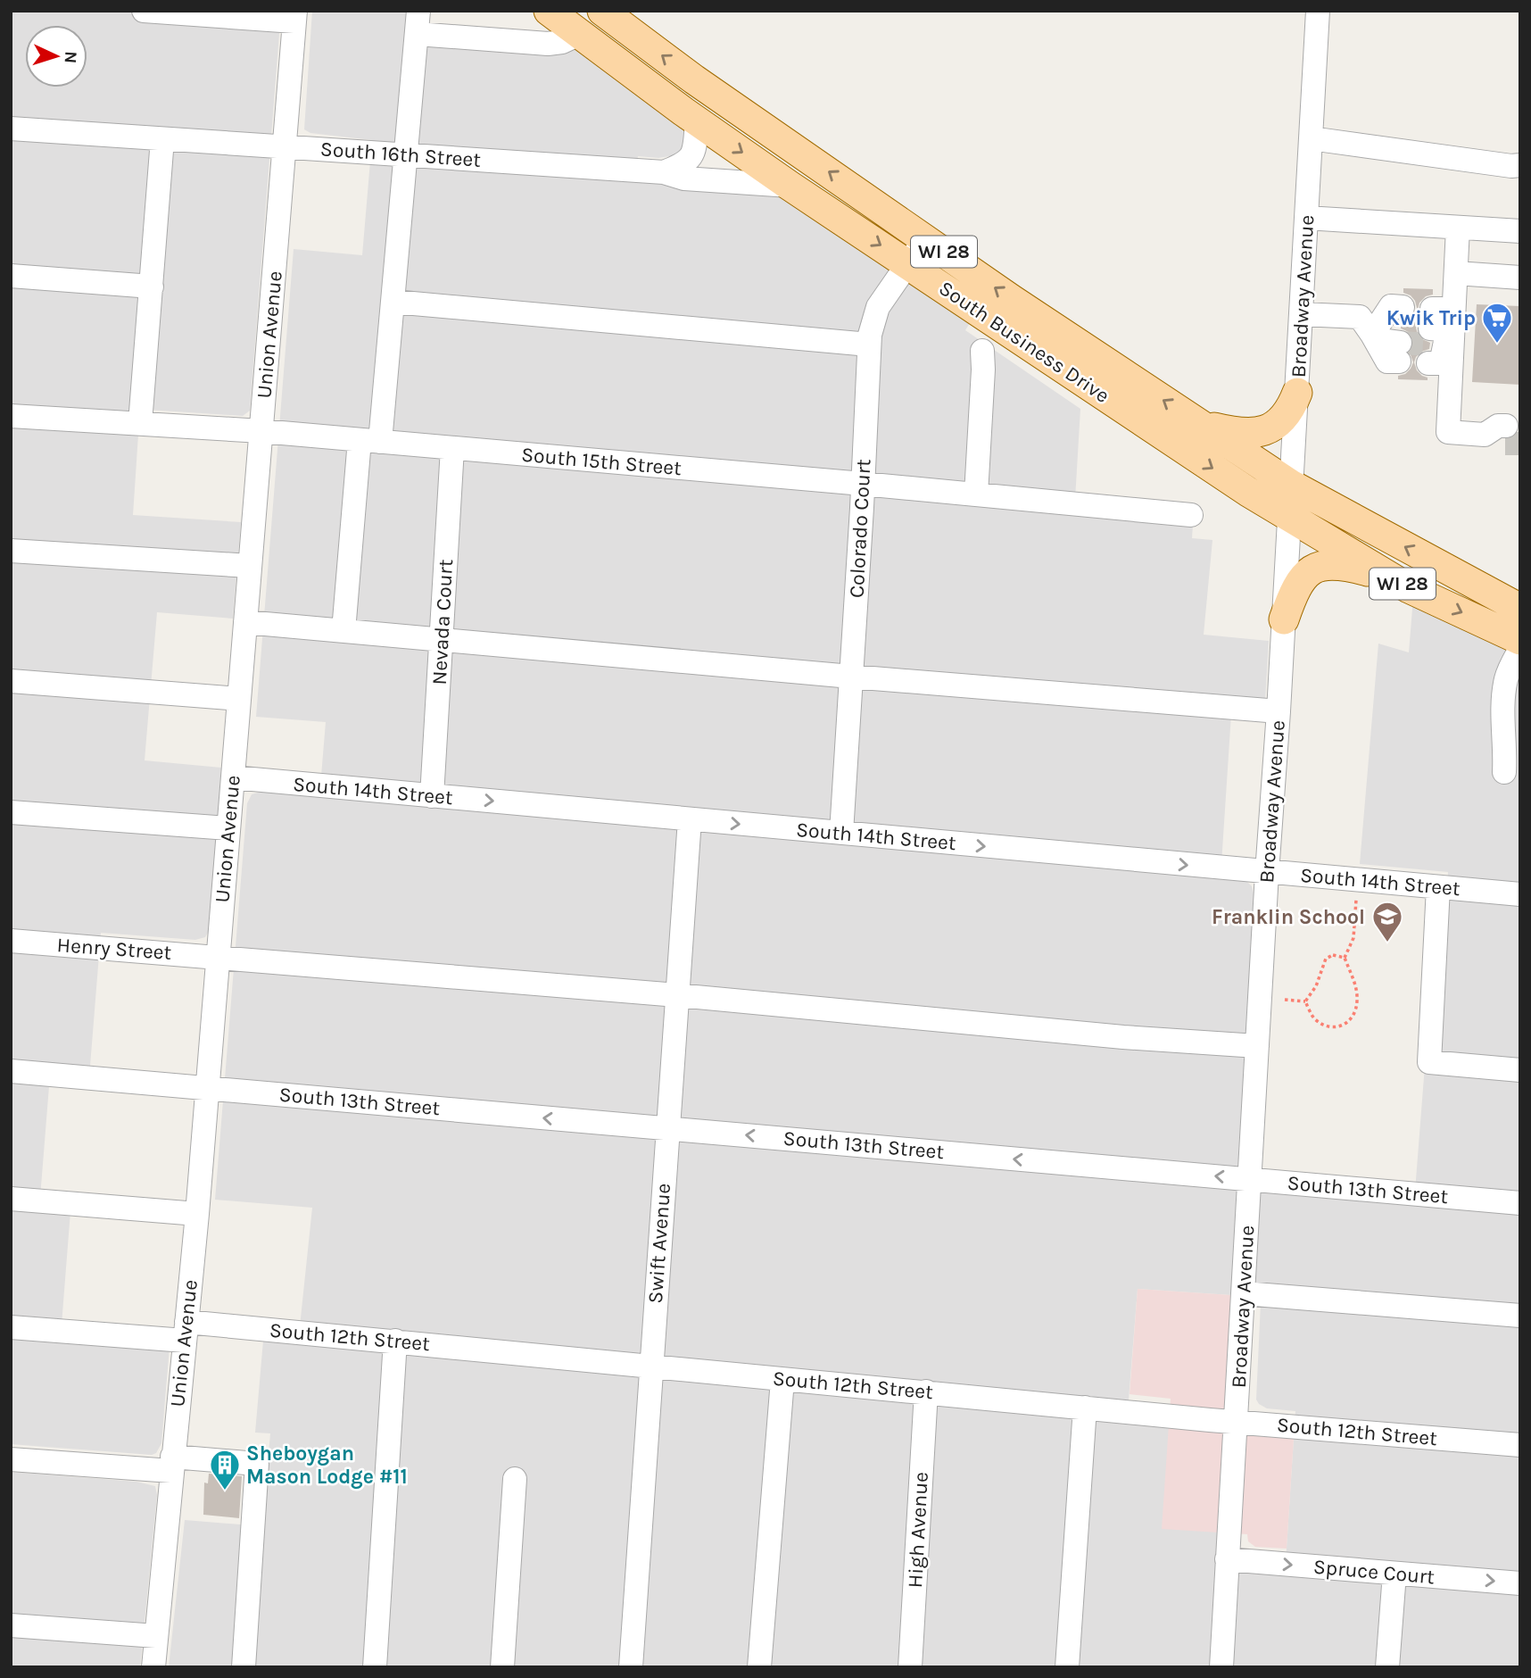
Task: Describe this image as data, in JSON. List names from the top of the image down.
{
  "streets": {
    "main road": ["WI 28", "South Business Drive"],
    "street": [
      "South 16th Street",
      "Broadway Avenue",
      "Union Avenue",
      "South 15th Street",
      "Colorado Court",
      "Nevada Court",
      "South 14th Street",
      "Henry Street",
      "South 13th Street",
      "Swift Avenue",
      "South 12th Street",
      "High Avenue",
      "Spruce Court"
    ]
  },
  "crossings": [
    ["South 16th Street", "Union Avenue"],
    ["South 16th Street", "South Business Drive"],
    ["Broadway Avenue", "South Business Drive"],
    ["Broadway Avenue", "South 14th Street"],
    ["Broadway Avenue", "Henry Street"],
    ["Broadway Avenue", "South 13th Street"],
    ["Broadway Avenue", "South 12th Street"],
    ["Broadway Avenue", "Spruce Court"],
    ["Union Avenue", "South 15th Street"],
    ["Union Avenue", "South 14th Street"],
    ["Union Avenue", "Henry Street"],
    ["Union Avenue", "South 13th Street"],
    ["Union Avenue", "South 12th Street"],
    ["South Business Drive", "Colorado Court"],
    ["South 15th Street", "Colorado Court"],
    ["South 15th Street", "Nevada Court"],
    ["Colorado Court", "South 14th Street"],
    ["Nevada Court", "South 14th Street"],
    ["South 14th Street", "Swift Avenue"],
    ["Henry Street", "Swift Avenue"],
    ["South 13th Street", "Swift Avenue"],
    ["Swift Avenue", "South 12th Street"],
    ["South 12th Street", "High Avenue"]
  ],
  "one_way": ["South 13th Street", "Spruce Court"],
  "places": {
    "supermarket": ["Kwik Trip"],
    "school or university": ["Franklin School"],
    "building": ["Sheboygan Mason Lodge #11"]
  },
  "north": "right"
}
